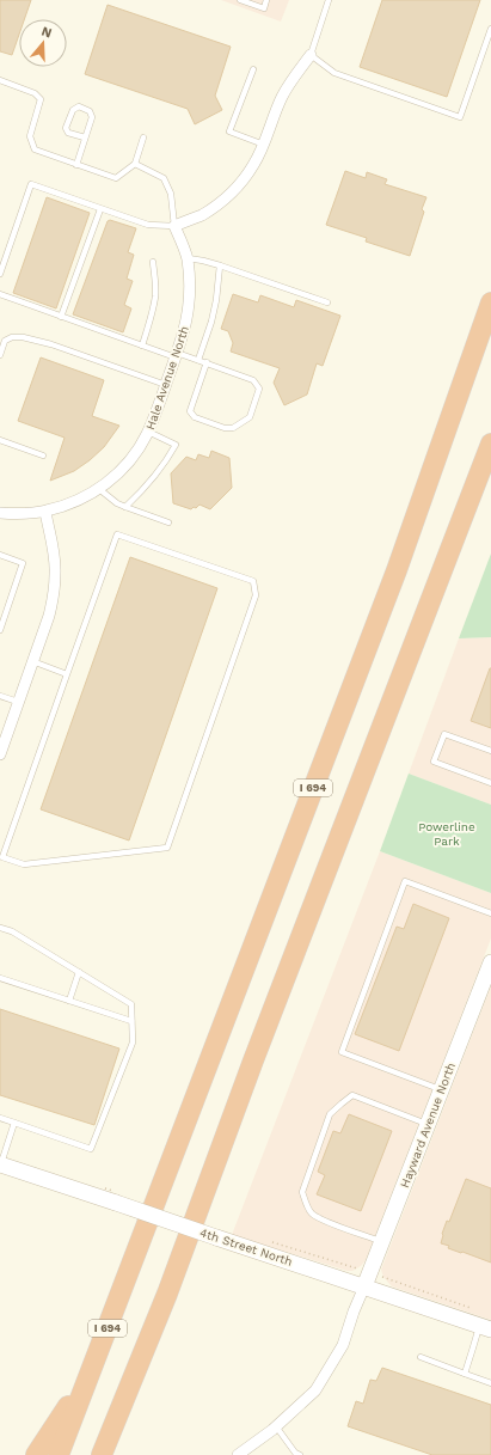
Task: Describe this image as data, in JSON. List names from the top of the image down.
{
  "streets": {
    "highway": ["I 694"],
    "street": ["Hale Avenue North", "Hayward Avenue North", "4th Street North"]
  },
  "crossings": [
    ["Hayward Avenue North", "4th Street North"]
  ],
  "parks": ["Powerline Park"],
  "north": "top"
}
